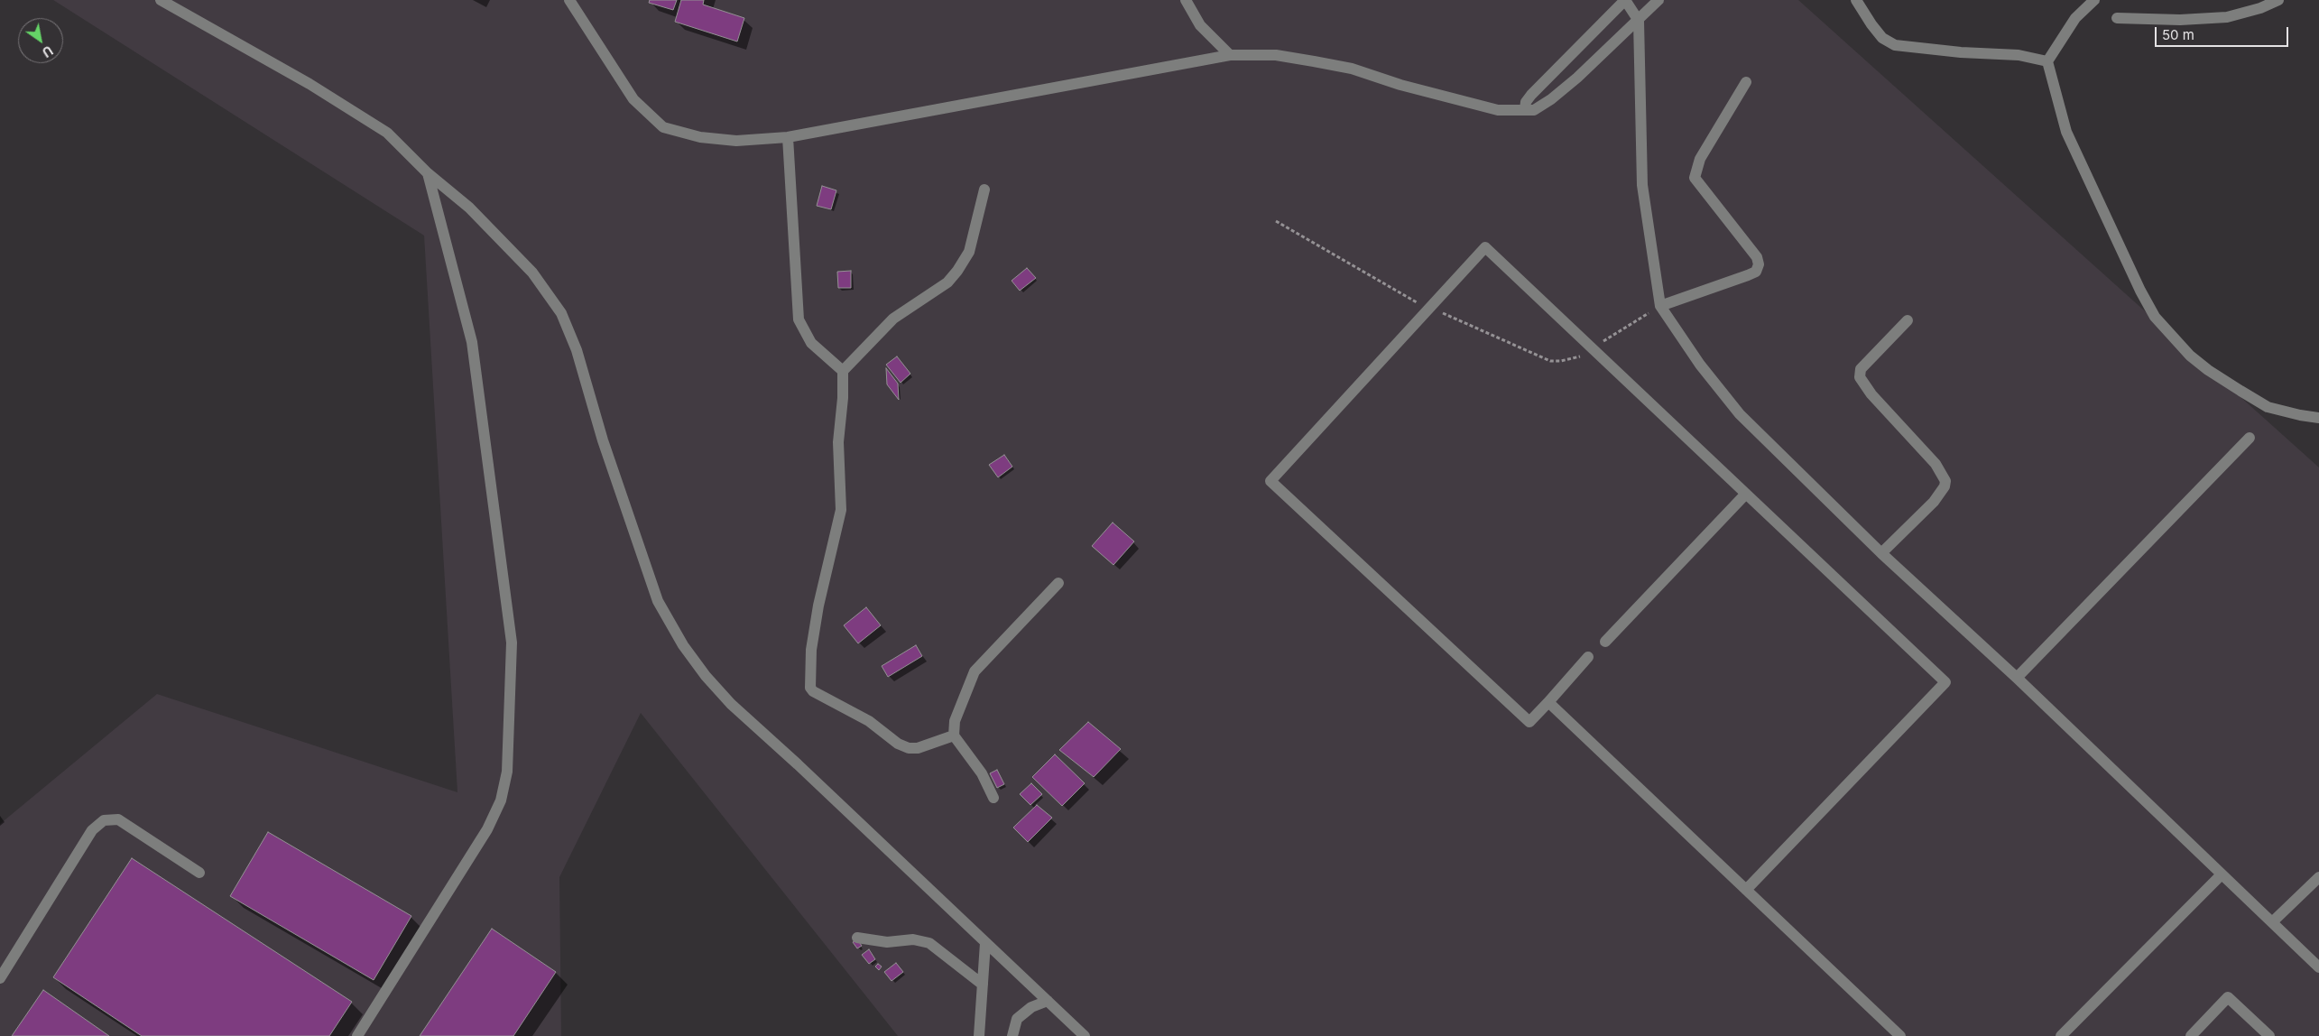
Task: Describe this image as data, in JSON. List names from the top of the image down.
{
  "scale_bar": "50 m",
  "north": "bottom right"
}
